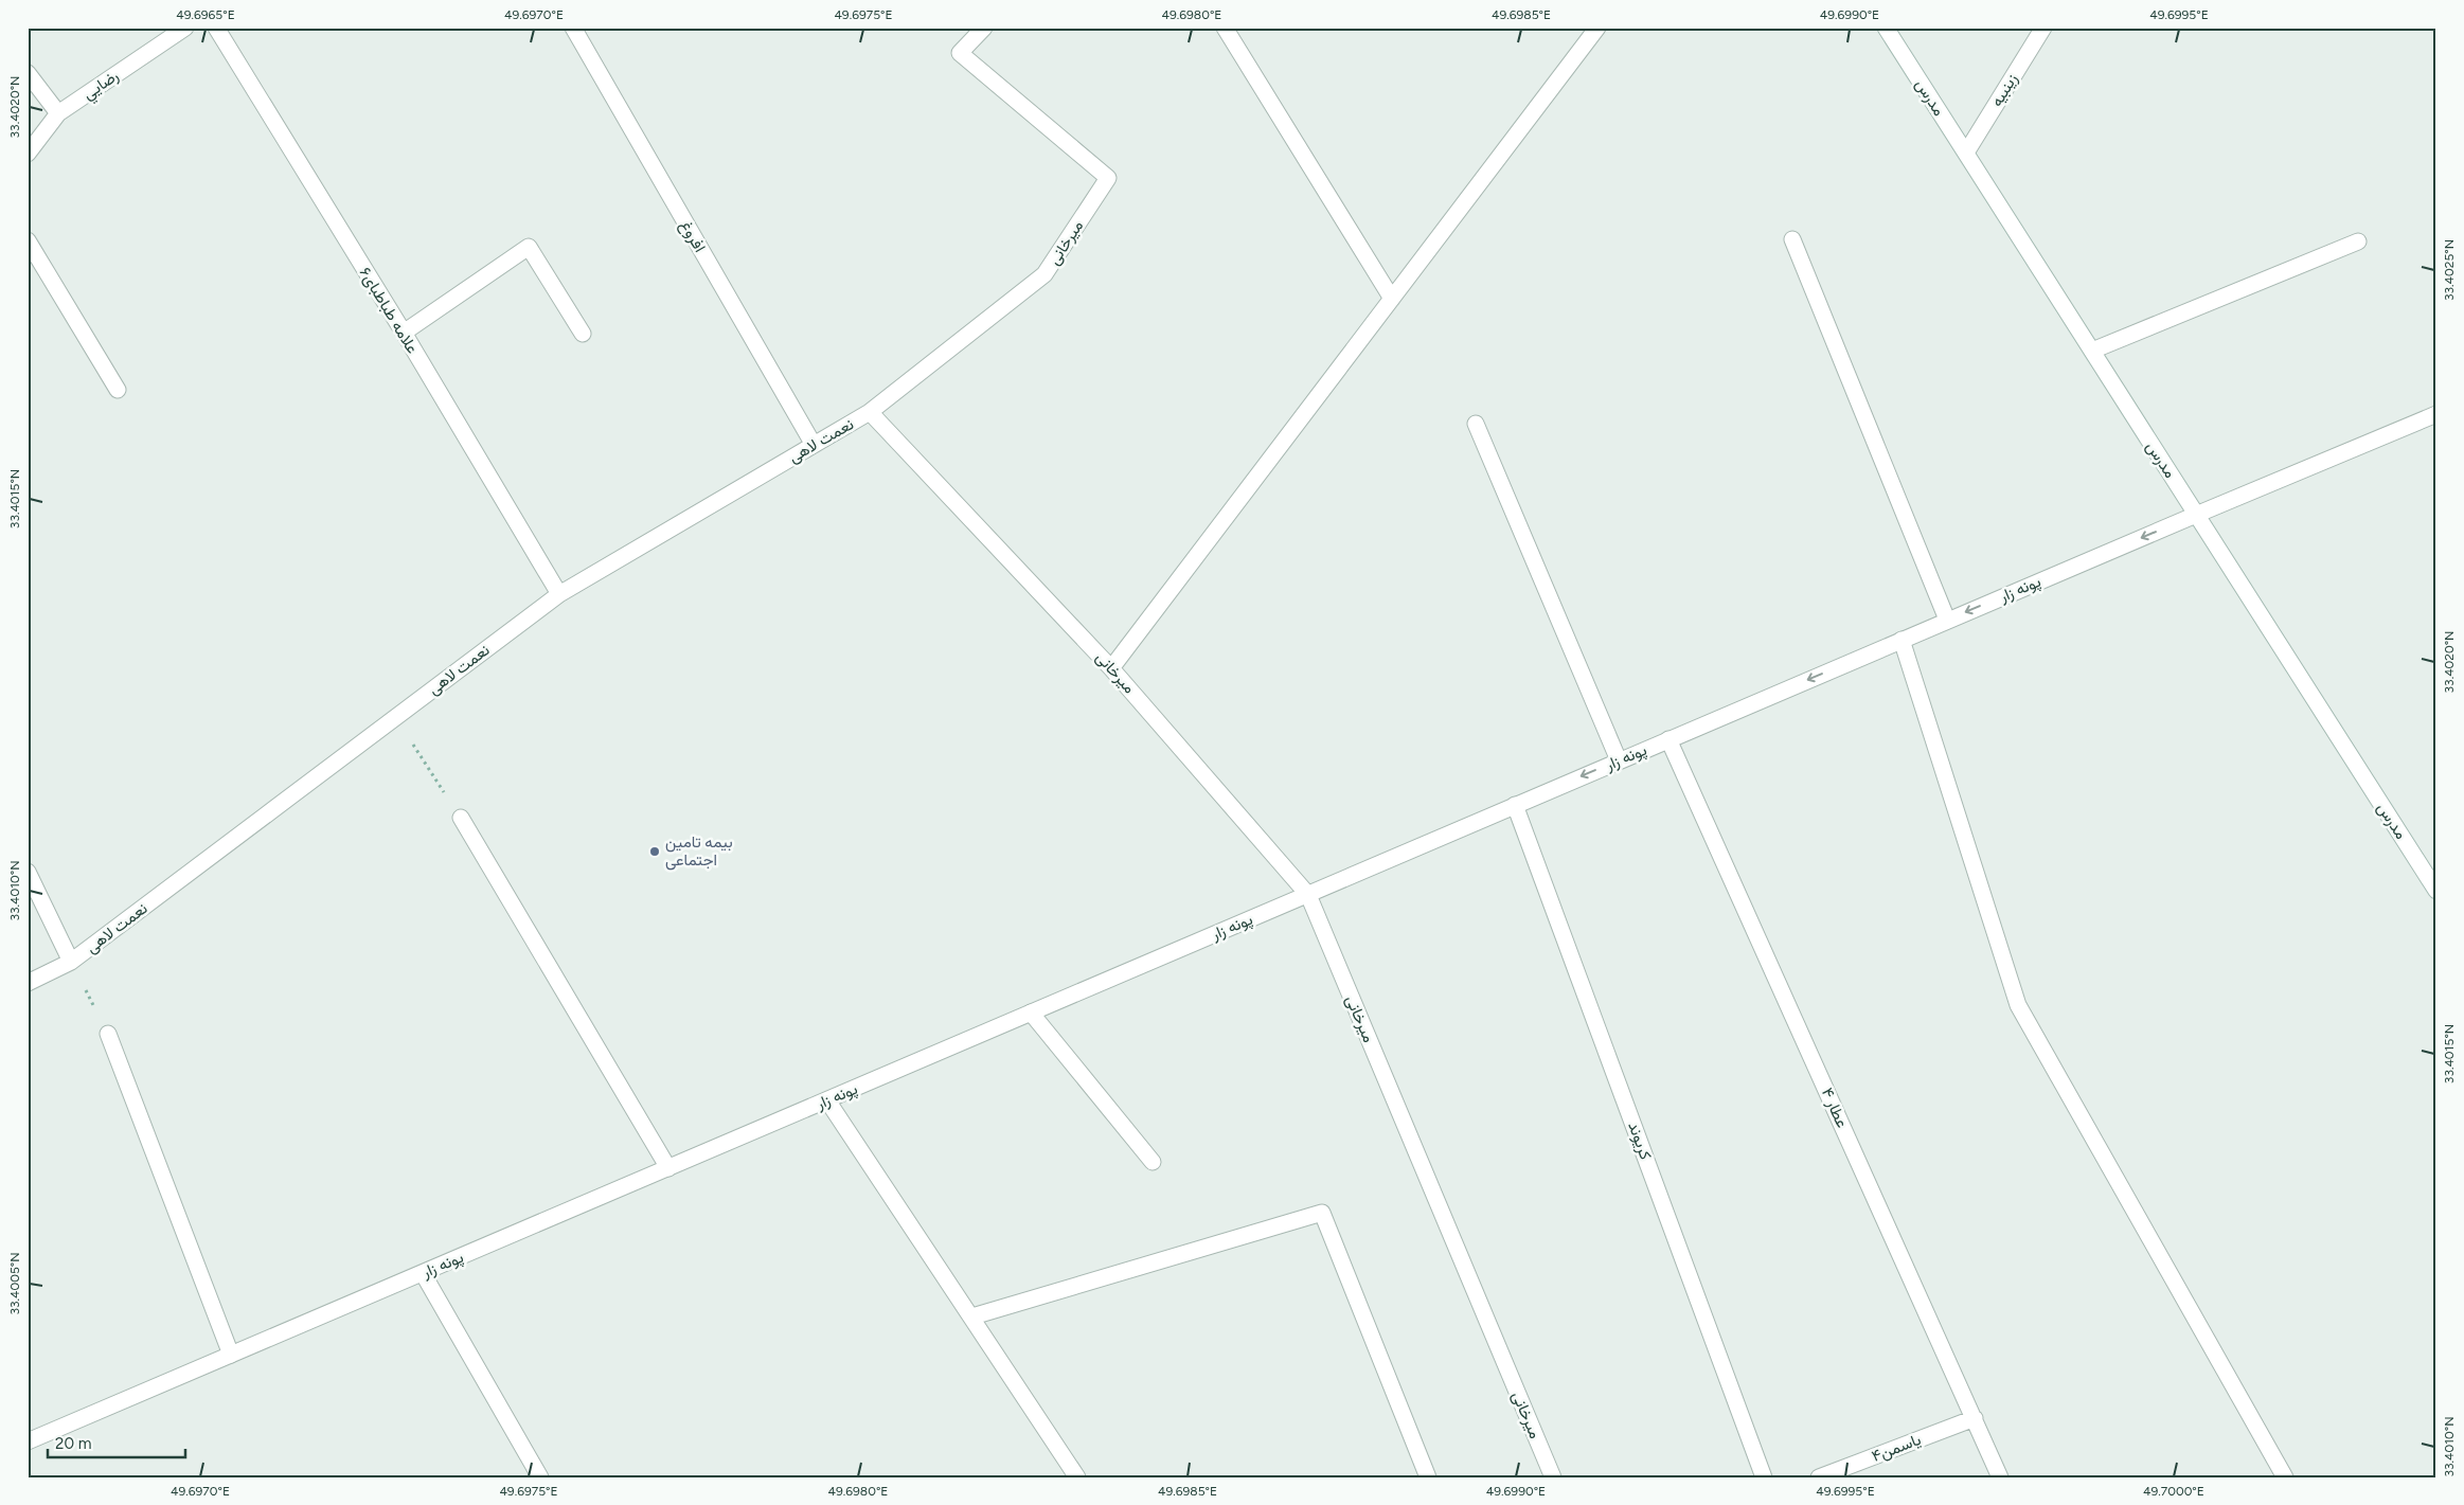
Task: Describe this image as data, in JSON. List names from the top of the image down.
{
  "streets": {
    "street": [
      "رضایي",
      "زینبیه",
      "مدرس",
      "افروغ",
      "میرخانی",
      "علامه طباطبای۶",
      "نعمت لاهی",
      "پونه زار",
      "عطار ۴",
      "کریوند",
      "یاسمن۴"
    ]
  },
  "crossings": [
    ["زینبیه", "مدرس"],
    ["مدرس", "پونه زار"],
    ["افروغ", "نعمت لاهی"],
    ["میرخانی", "نعمت لاهی"],
    ["میرخانی", "پونه زار"],
    ["علامه طباطبای۶", "نعمت لاهی"],
    ["پونه زار", "عطار ۴"],
    ["پونه زار", "کریوند"],
    ["عطار ۴", "یاسمن۴"]
  ],
  "places": ["بیمه تامین اجتماعی"],
  "scale_bar": "20 m",
  "coordinates": [
    "49.6965°E",
    "49.6970°E",
    "49.6975°E",
    "49.6980°E",
    "49.6985°E",
    "49.6990°E",
    "49.6995°E",
    "33.4020°N",
    "33.4025°N",
    "33.4015°N",
    "33.4010°N",
    "33.4005°N",
    "49.7000°E"
  ]
}
